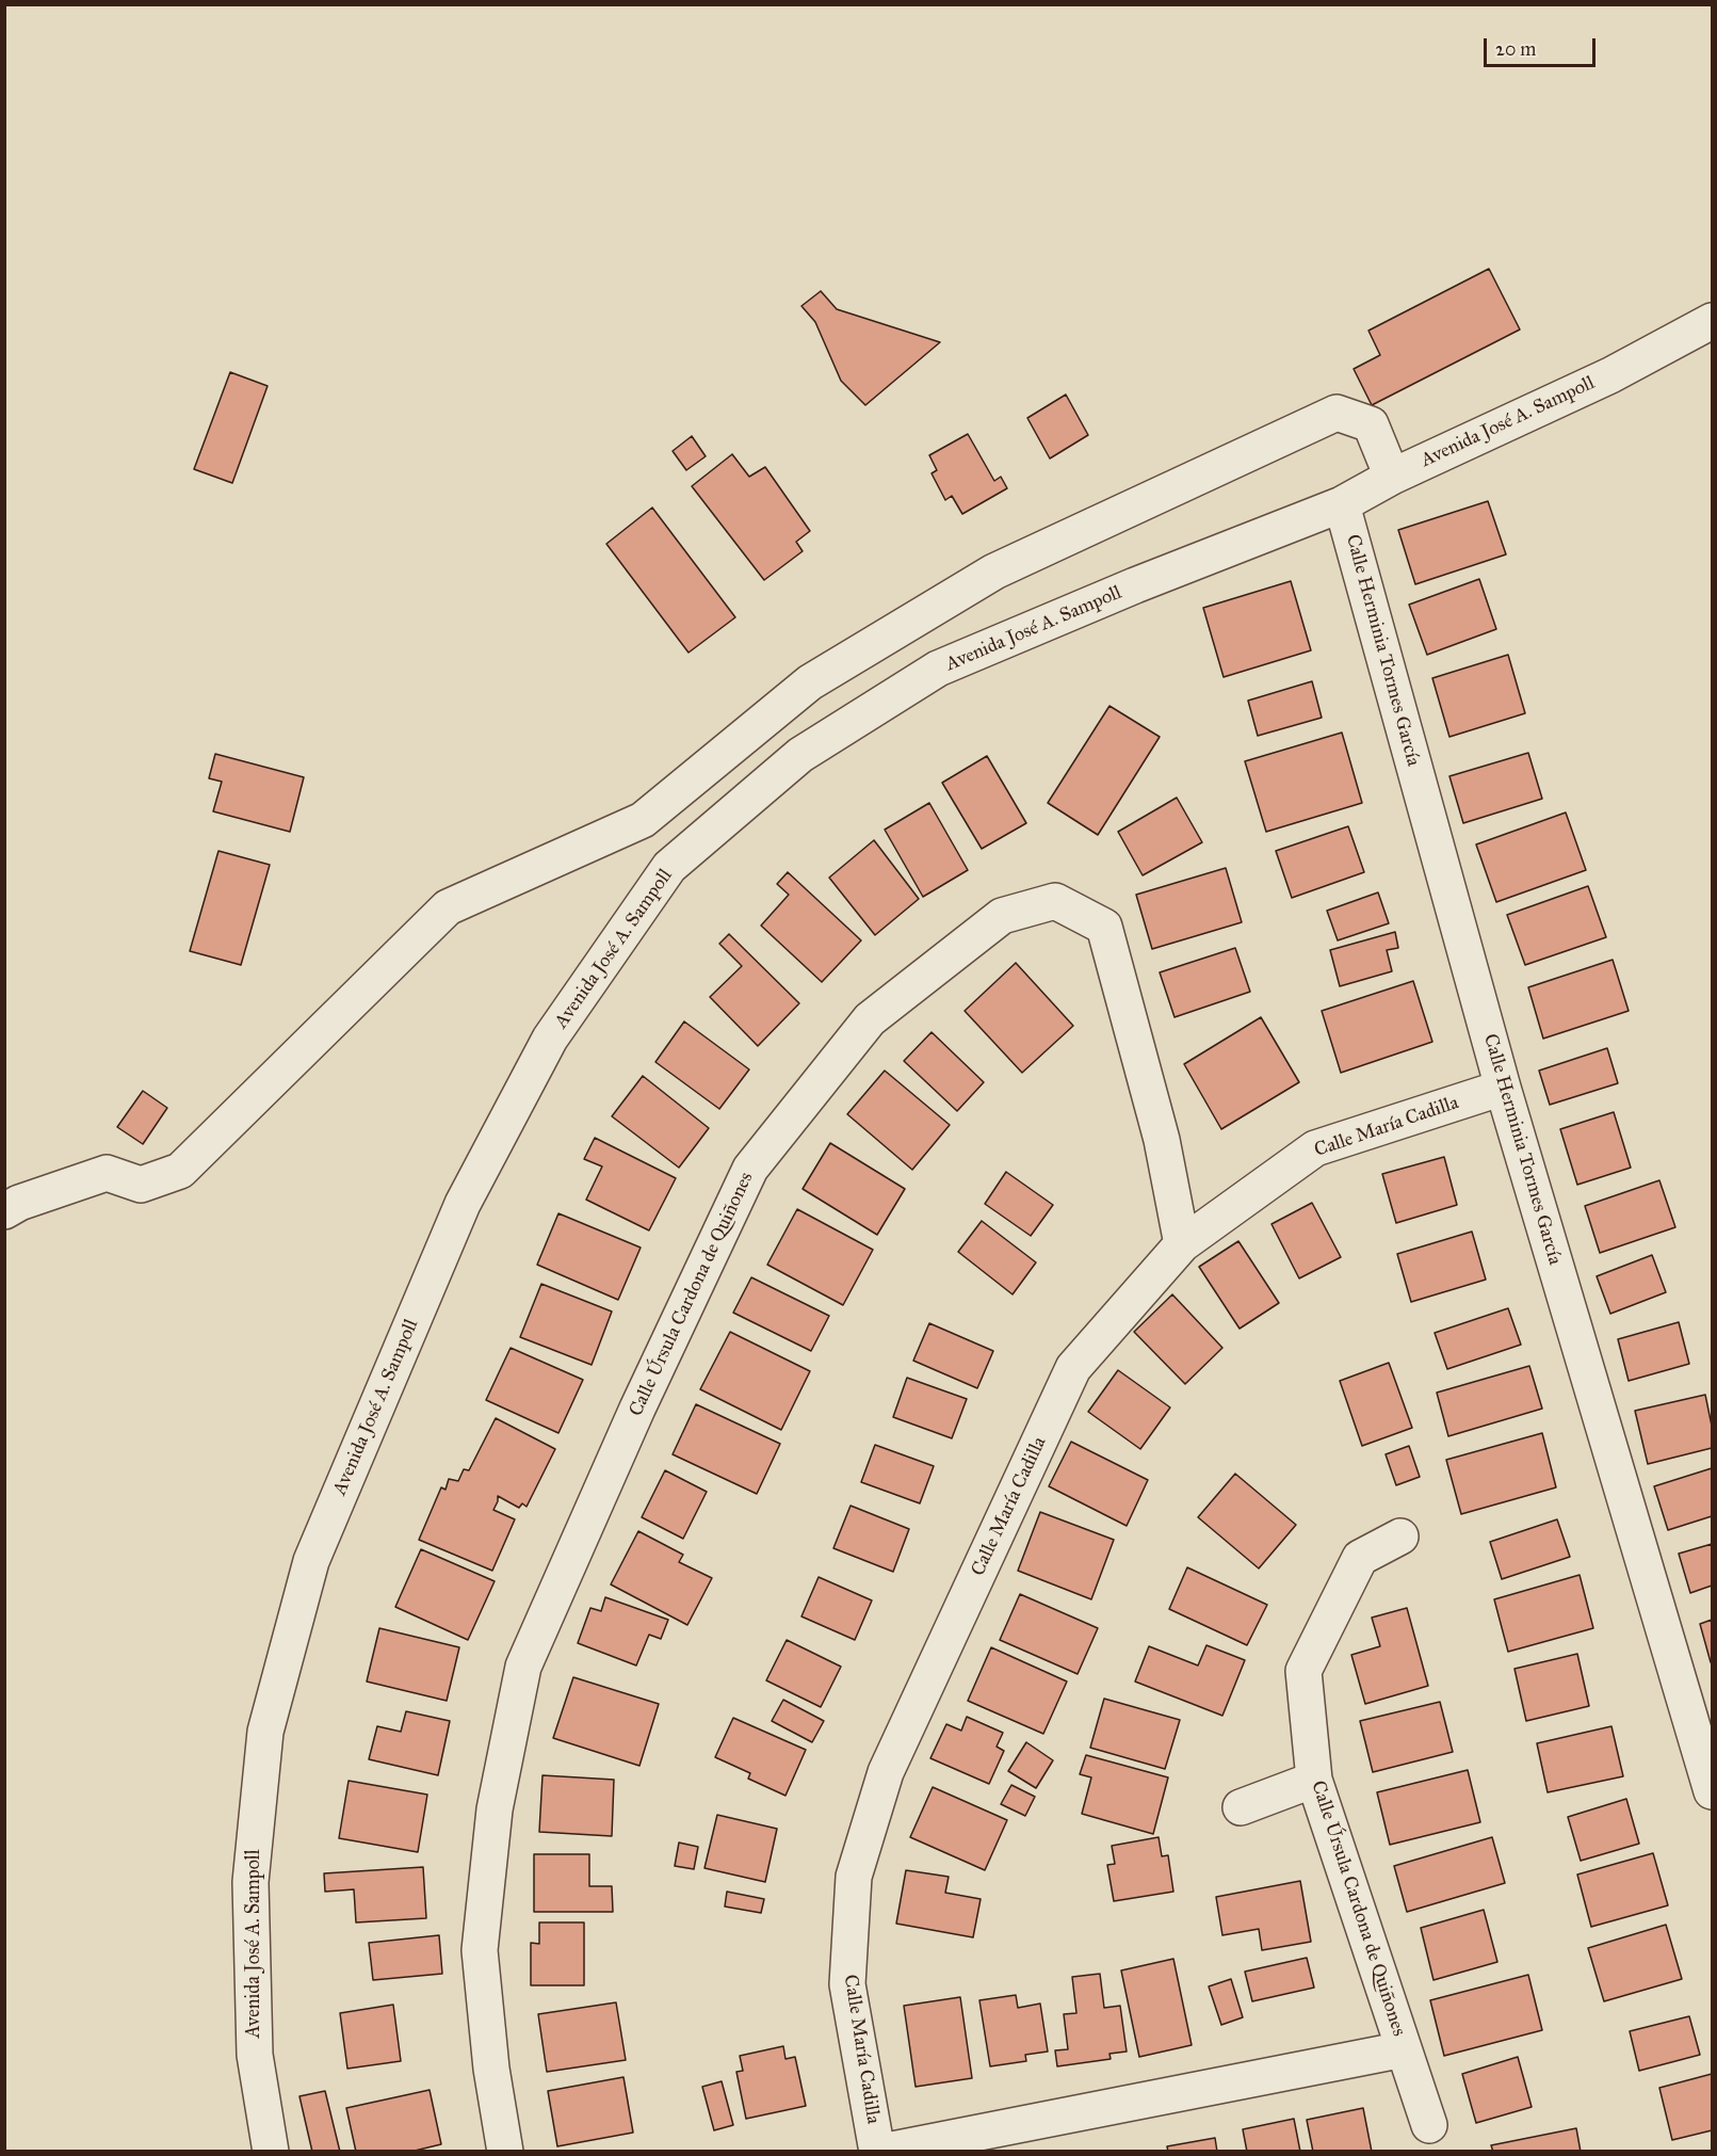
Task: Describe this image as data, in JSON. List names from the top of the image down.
{
  "streets": {
    "street": [
      "Avenida José A. Sampoll",
      "Calle Herminia Tormes García",
      "Calle María Cadilla",
      "Calle Úrsula Cardona de Quiñones"
    ]
  },
  "crossings": [
    ["Avenida José A. Sampoll", "Calle Herminia Tormes García"],
    ["Calle Herminia Tormes García", "Calle María Cadilla"],
    ["Calle María Cadilla", "Calle Úrsula Cardona de Quiñones"]
  ],
  "scale_bar": "20 m"
}
